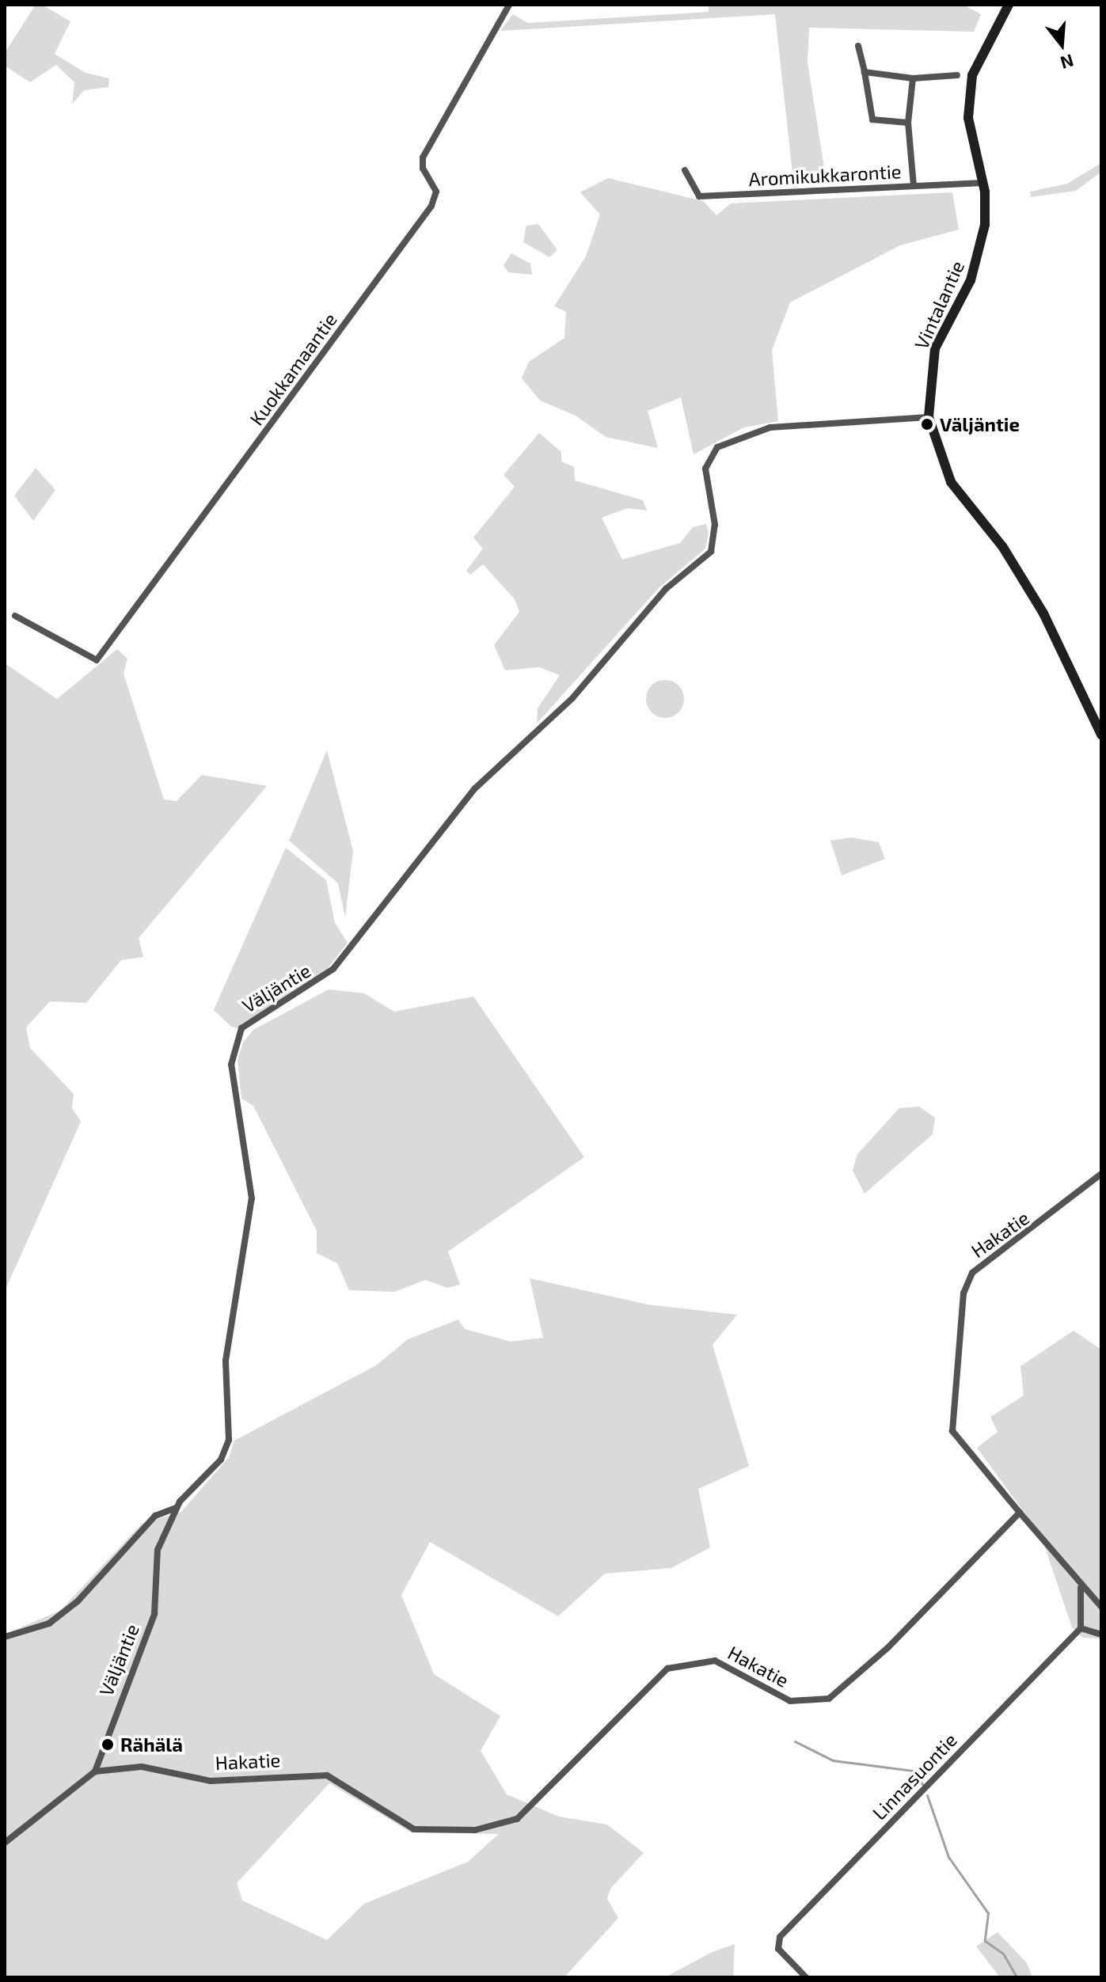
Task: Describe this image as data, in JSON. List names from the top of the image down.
{
  "streets": {
    "street": [
      "Aromikukkarontie",
      "Vintalantie",
      "Kuokkamaantie",
      "Väljäntie",
      "Hakatie",
      "Linnasuontie"
    ]
  },
  "crossings": [
    ["Aromikukkarontie", "Vintalantie"],
    ["Vintalantie", "Väljäntie"],
    ["Väljäntie", "Hakatie"]
  ],
  "places": ["Väljäntie", "Rähälä"],
  "north": "bottom"
}
